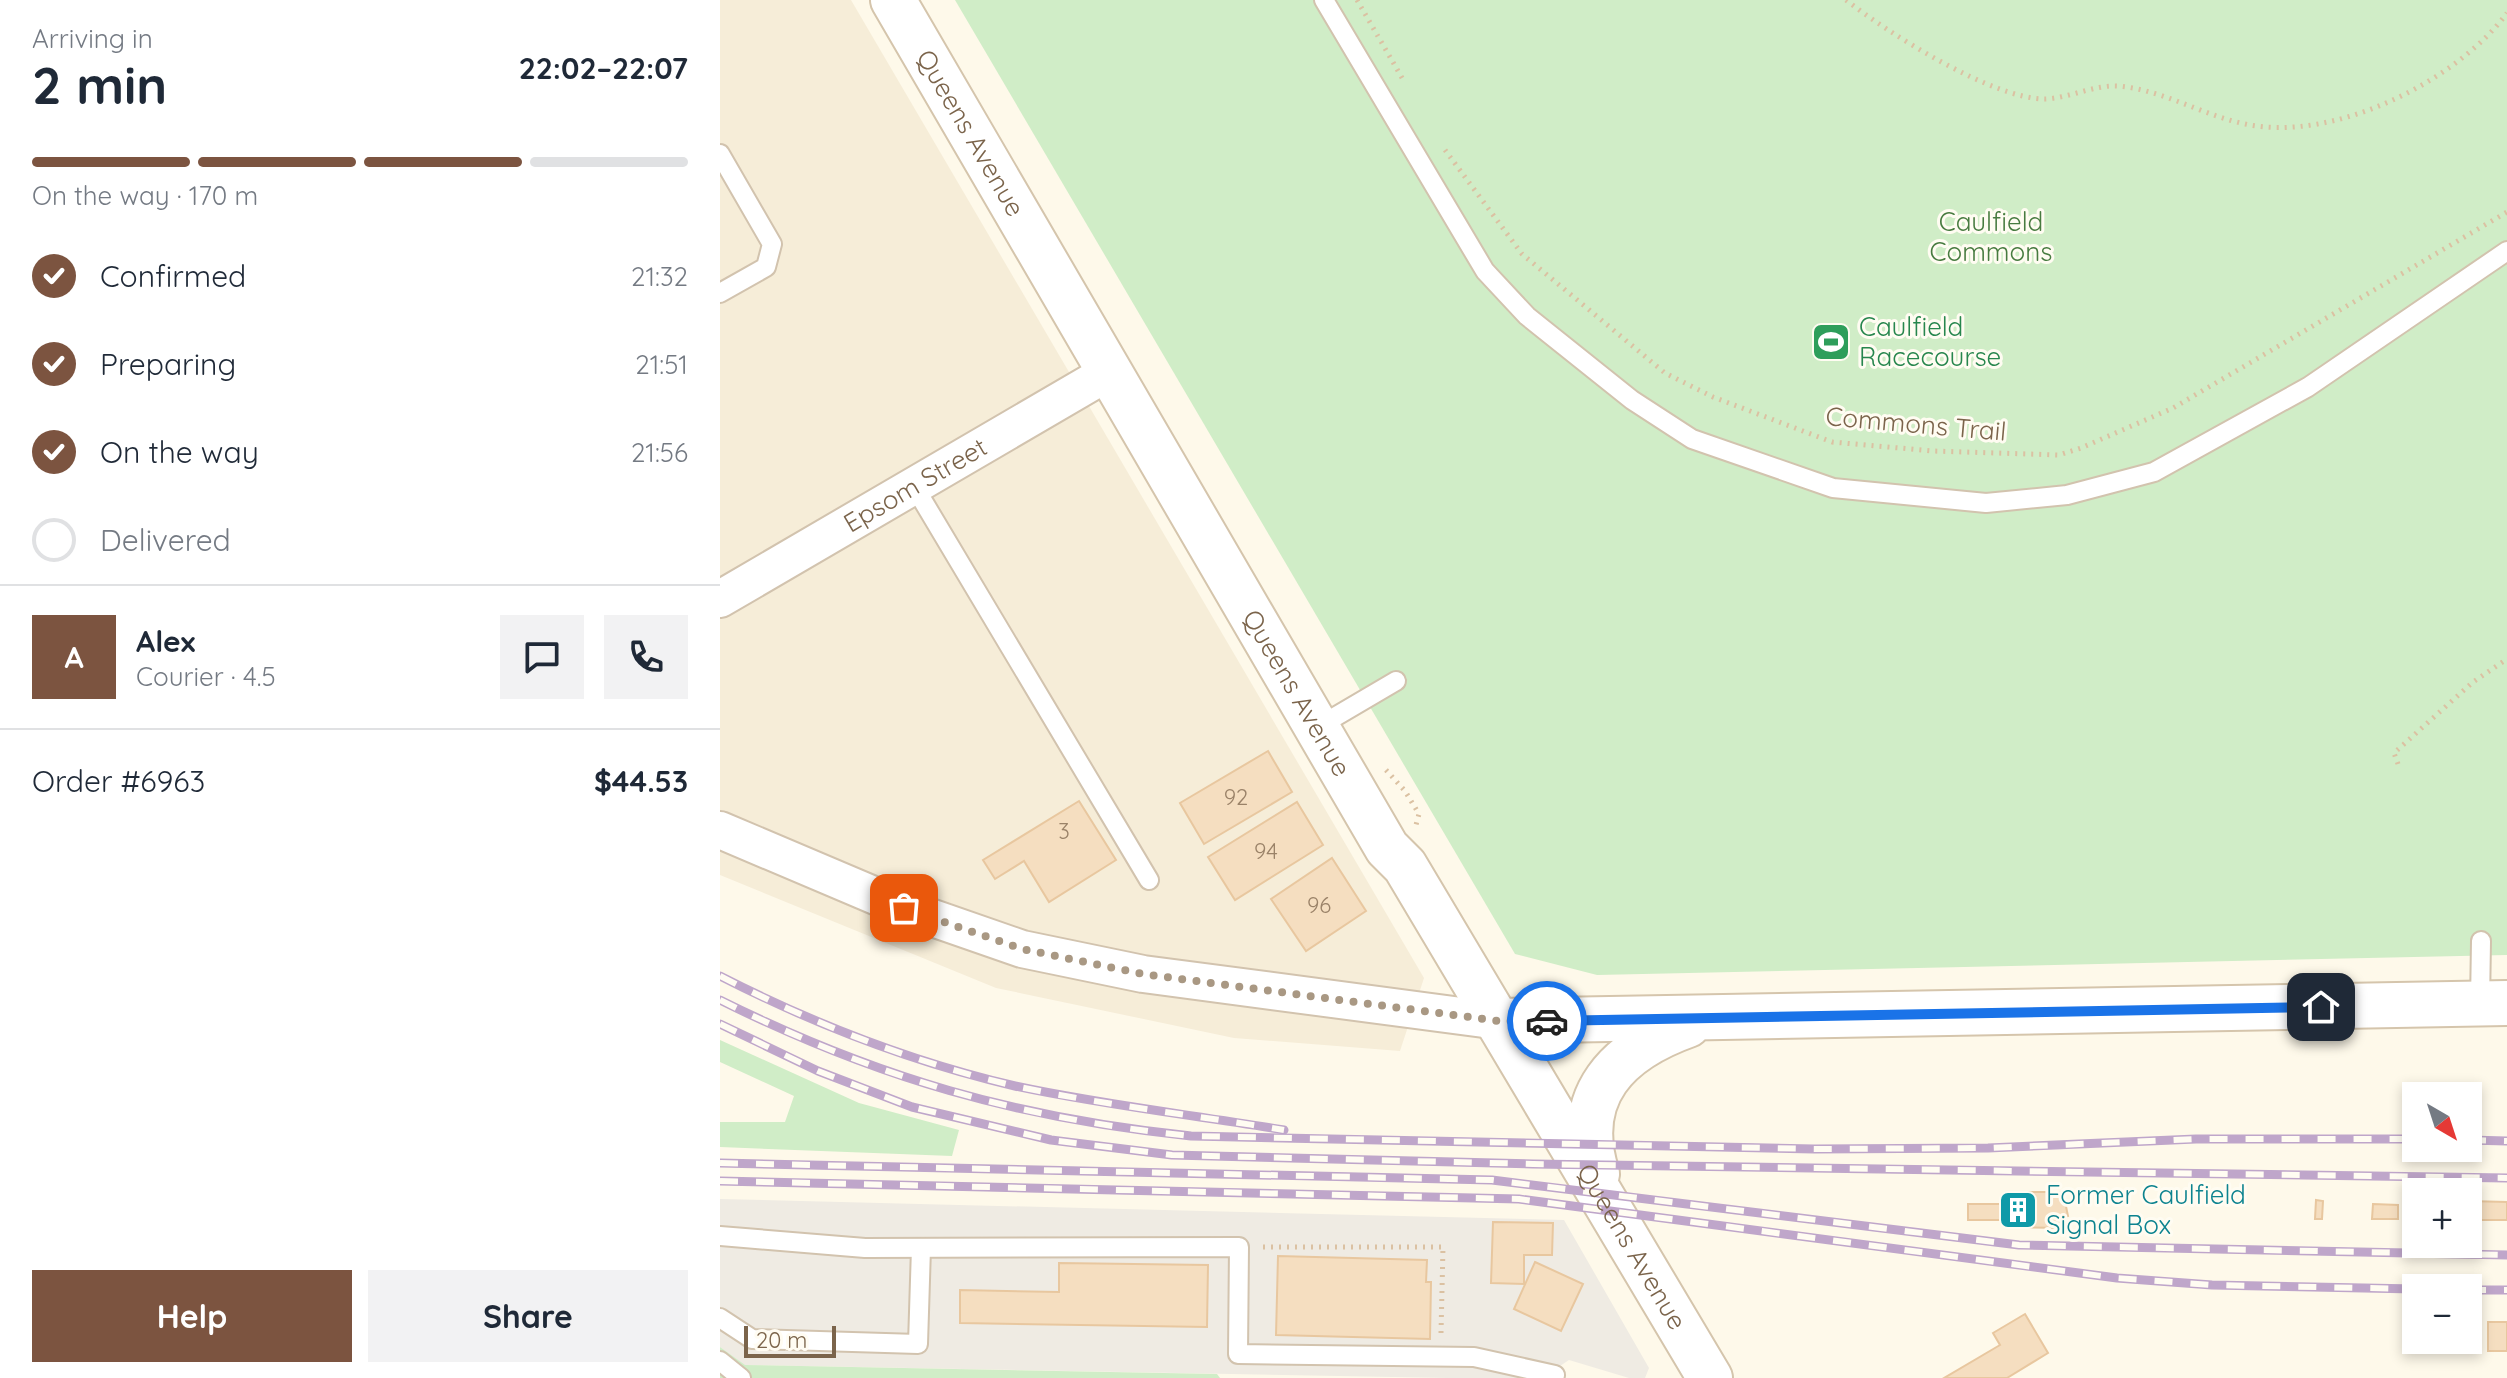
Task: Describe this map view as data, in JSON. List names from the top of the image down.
{
  "streets": {
    "street": ["Queens Avenue", "Epsom Street"],
    "path": ["Commons Trail"]
  },
  "crossings": [
    ["Queens Avenue", "Epsom Street"]
  ],
  "parks": ["Caulfield Commons"],
  "places": {
    "sports": ["Caulfield Racecourse"],
    "building": ["Former Caulfield Signal Box"]
  },
  "house_numbers": [
    "92",
    "3",
    "94",
    "96"
  ],
  "scale_bar": "20 m",
  "north": "bottom right",
  "page": {
    "heading": ["2 min", "Arriving in", "22:02–22:07"],
    "panel": [
      "Alex",
      "Courier · 4.5",
      "Order #6963",
      "$44.53"
    ],
    "bar": "On the way · 170 m",
    "list": [
      ["Confirmed", "21:32"],
      ["Preparing", "21:51"],
      ["On the way", "21:56"],
      "Delivered"
    ],
    "round": "A",
    "map_buttons": ["+", "−"],
    "buttons": ["Help", "Share"],
    "scale": "20 m"
  }
}
